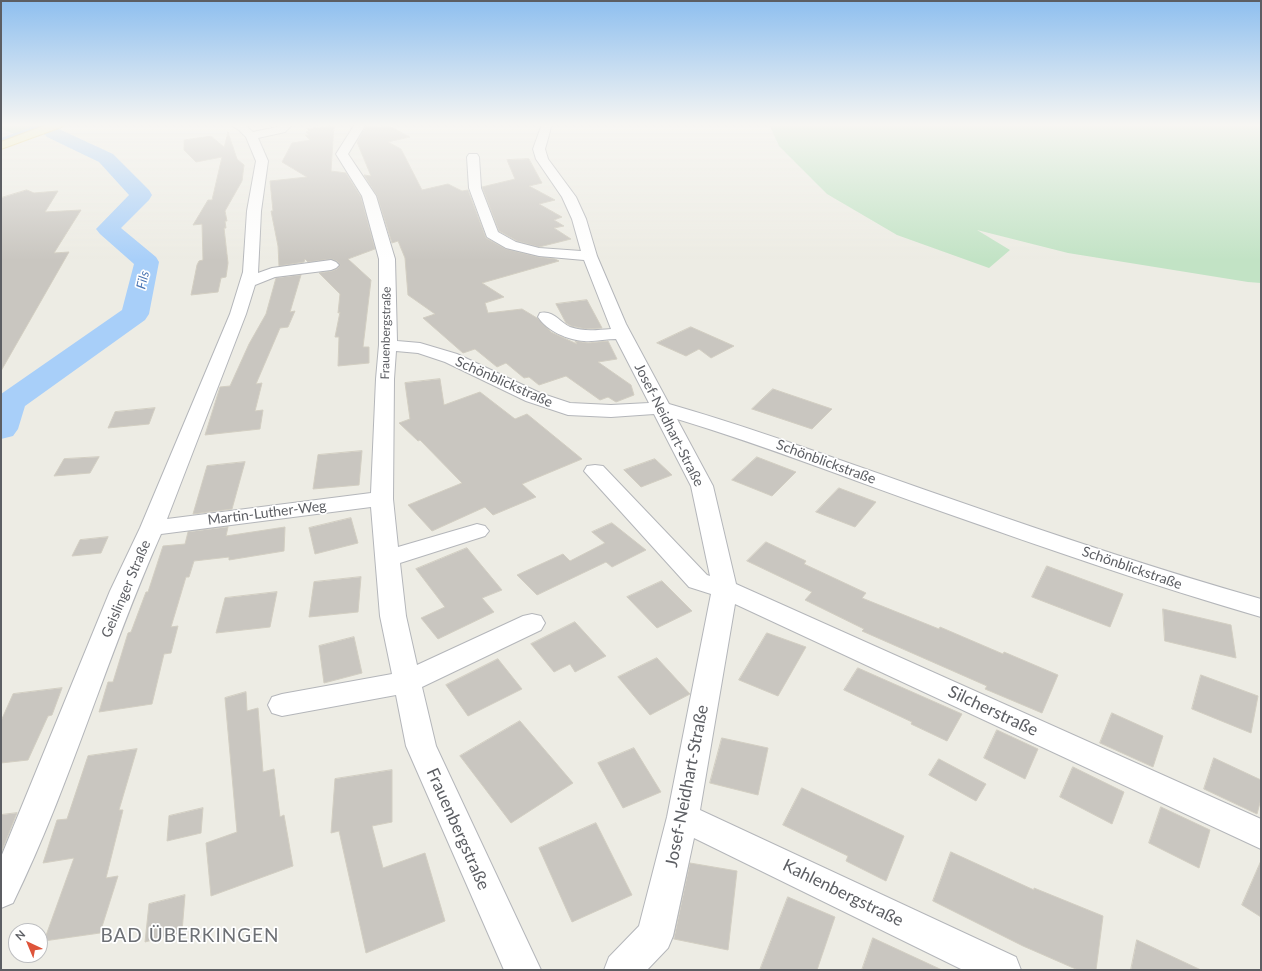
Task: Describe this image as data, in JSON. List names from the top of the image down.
{
  "streets": {
    "street": [
      "Frauenbergstraße",
      "Schönblickstraße",
      "Josef-Neidhart-Straße",
      "Martin-Luther-Weg",
      "Geislinger Straße",
      "Silcherstraße",
      "Kahlenbergstraße"
    ]
  },
  "crossings": [
    ["Frauenbergstraße", "Schönblickstraße"],
    ["Frauenbergstraße", "Martin-Luther-Weg"],
    ["Schönblickstraße", "Josef-Neidhart-Straße"],
    ["Josef-Neidhart-Straße", "Silcherstraße"],
    ["Josef-Neidhart-Straße", "Kahlenbergstraße"],
    ["Martin-Luther-Weg", "Geislinger Straße"]
  ],
  "districts": ["BAD ÜBERKINGEN"],
  "water": ["Fils"],
  "north": "top left"
}
